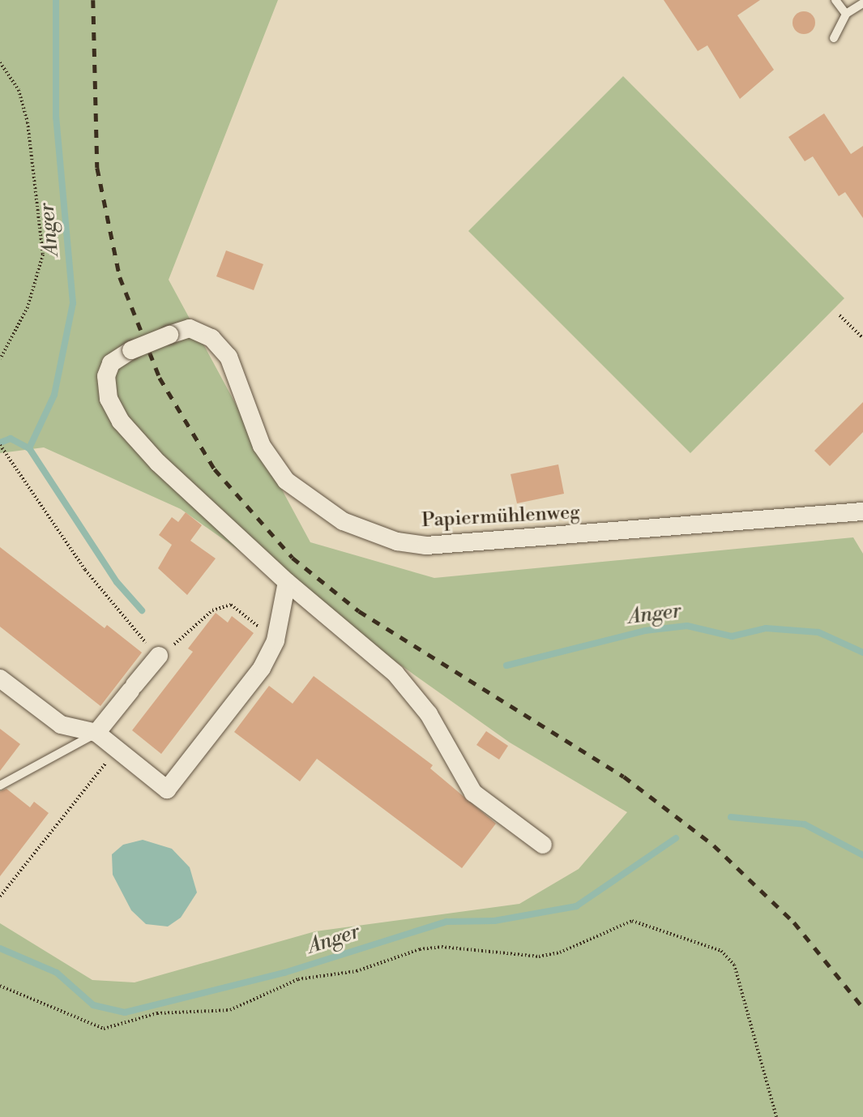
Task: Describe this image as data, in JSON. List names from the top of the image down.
{
  "streets": {
    "street": ["Papiermühlenweg"]
  },
  "water": ["Anger"]
}
